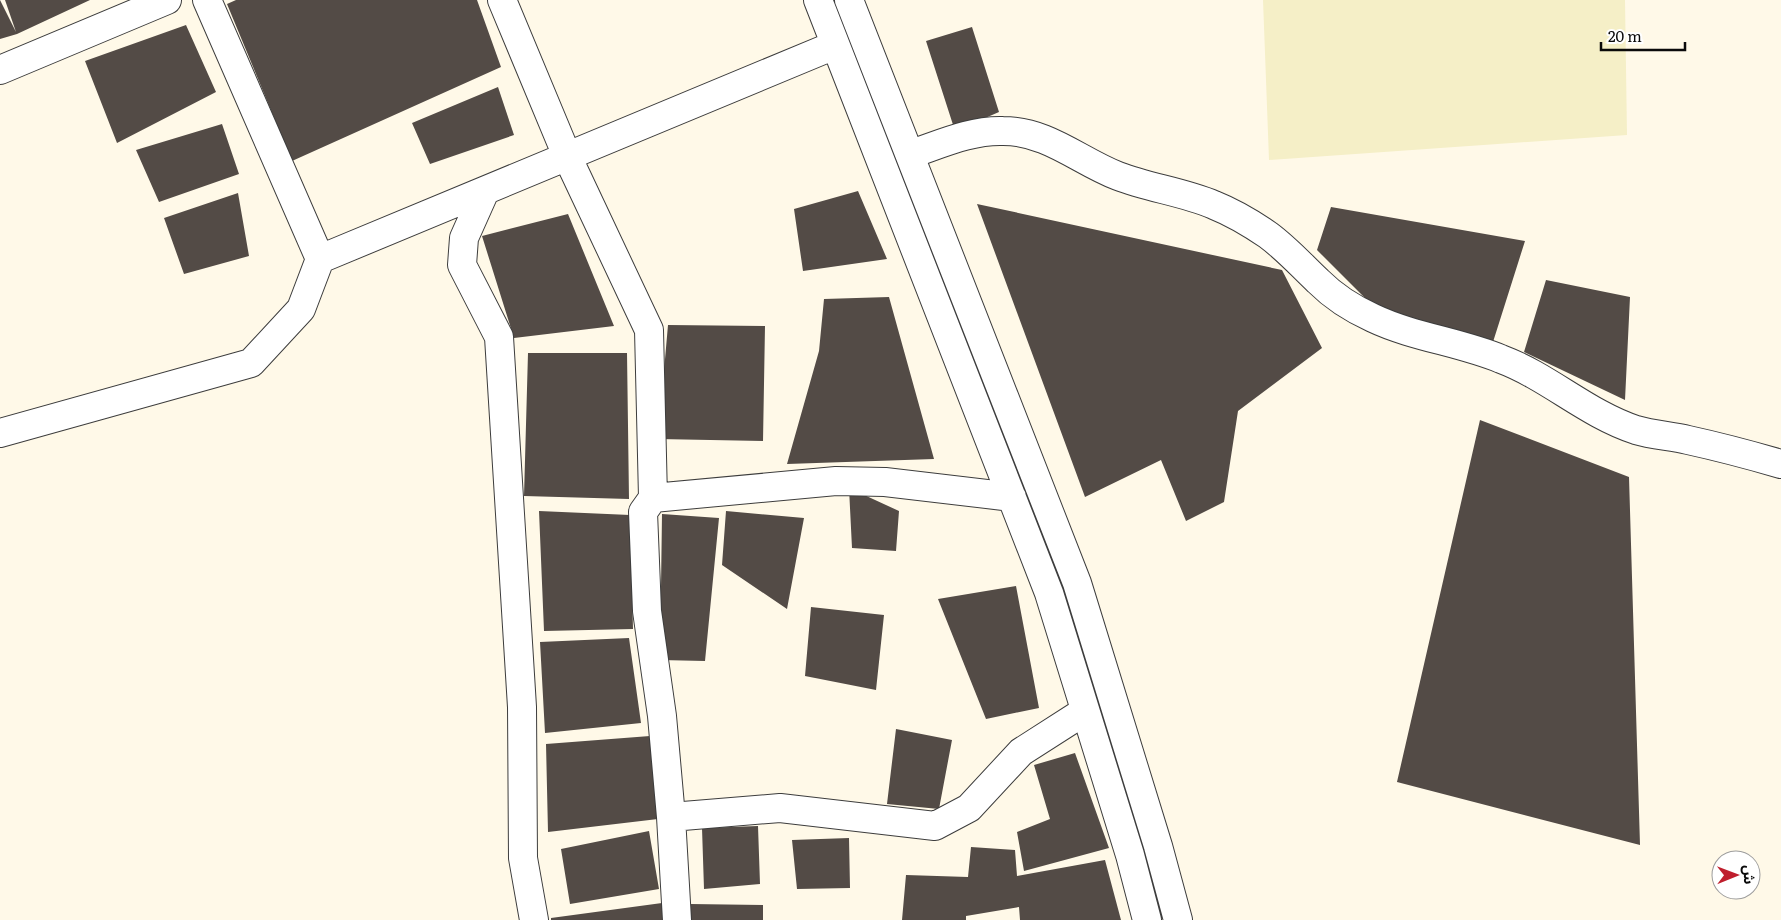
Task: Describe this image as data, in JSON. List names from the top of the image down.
{
  "scale_bar": "20 m",
  "north": "right"
}
